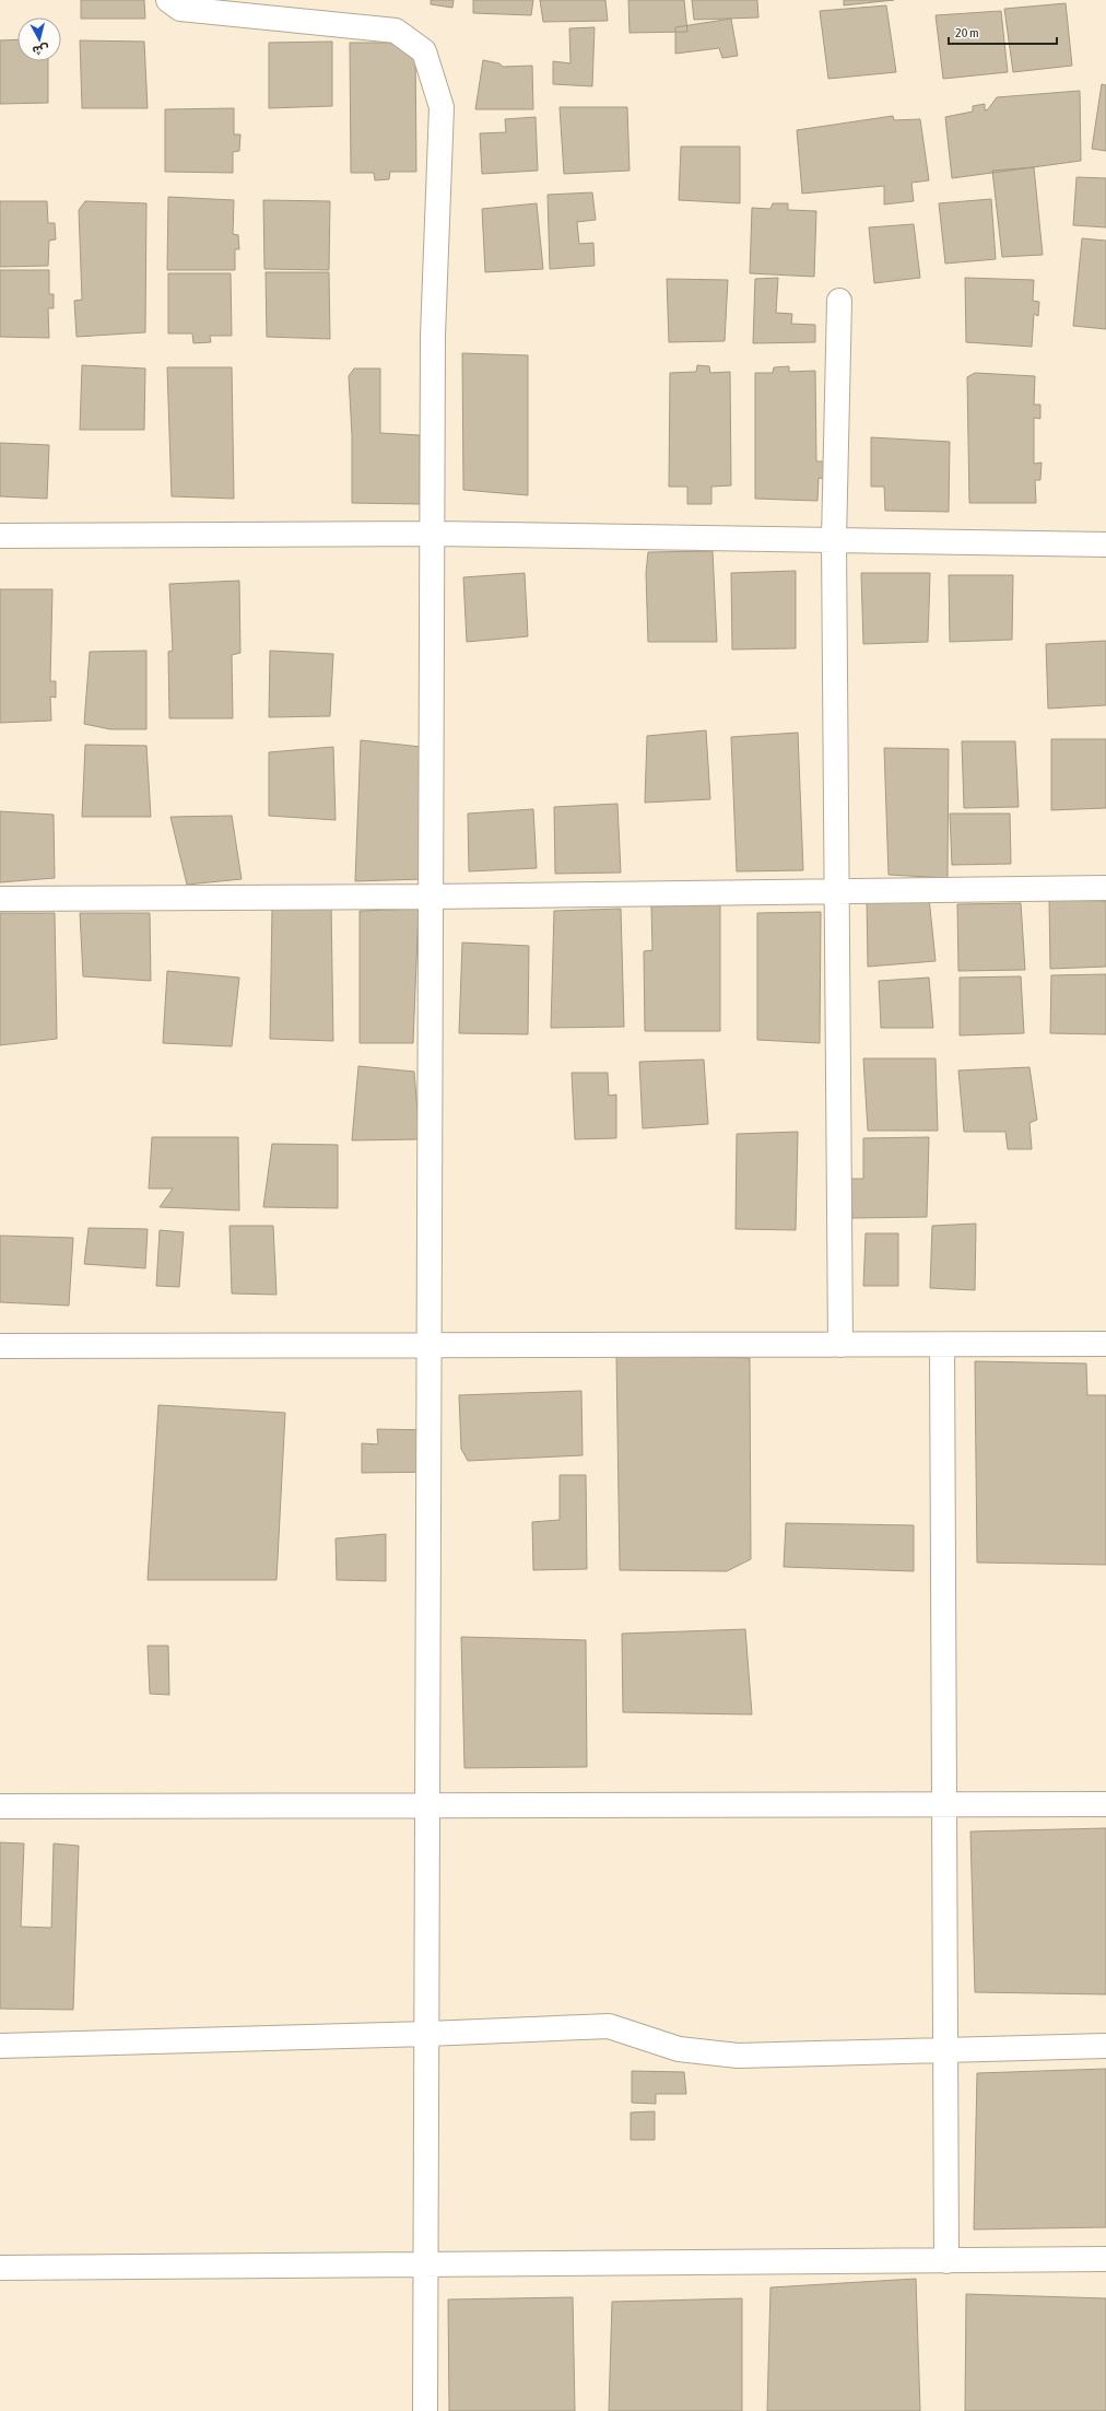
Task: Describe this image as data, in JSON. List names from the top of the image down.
{
  "scale_bar": "20 m",
  "north": "bottom"
}
